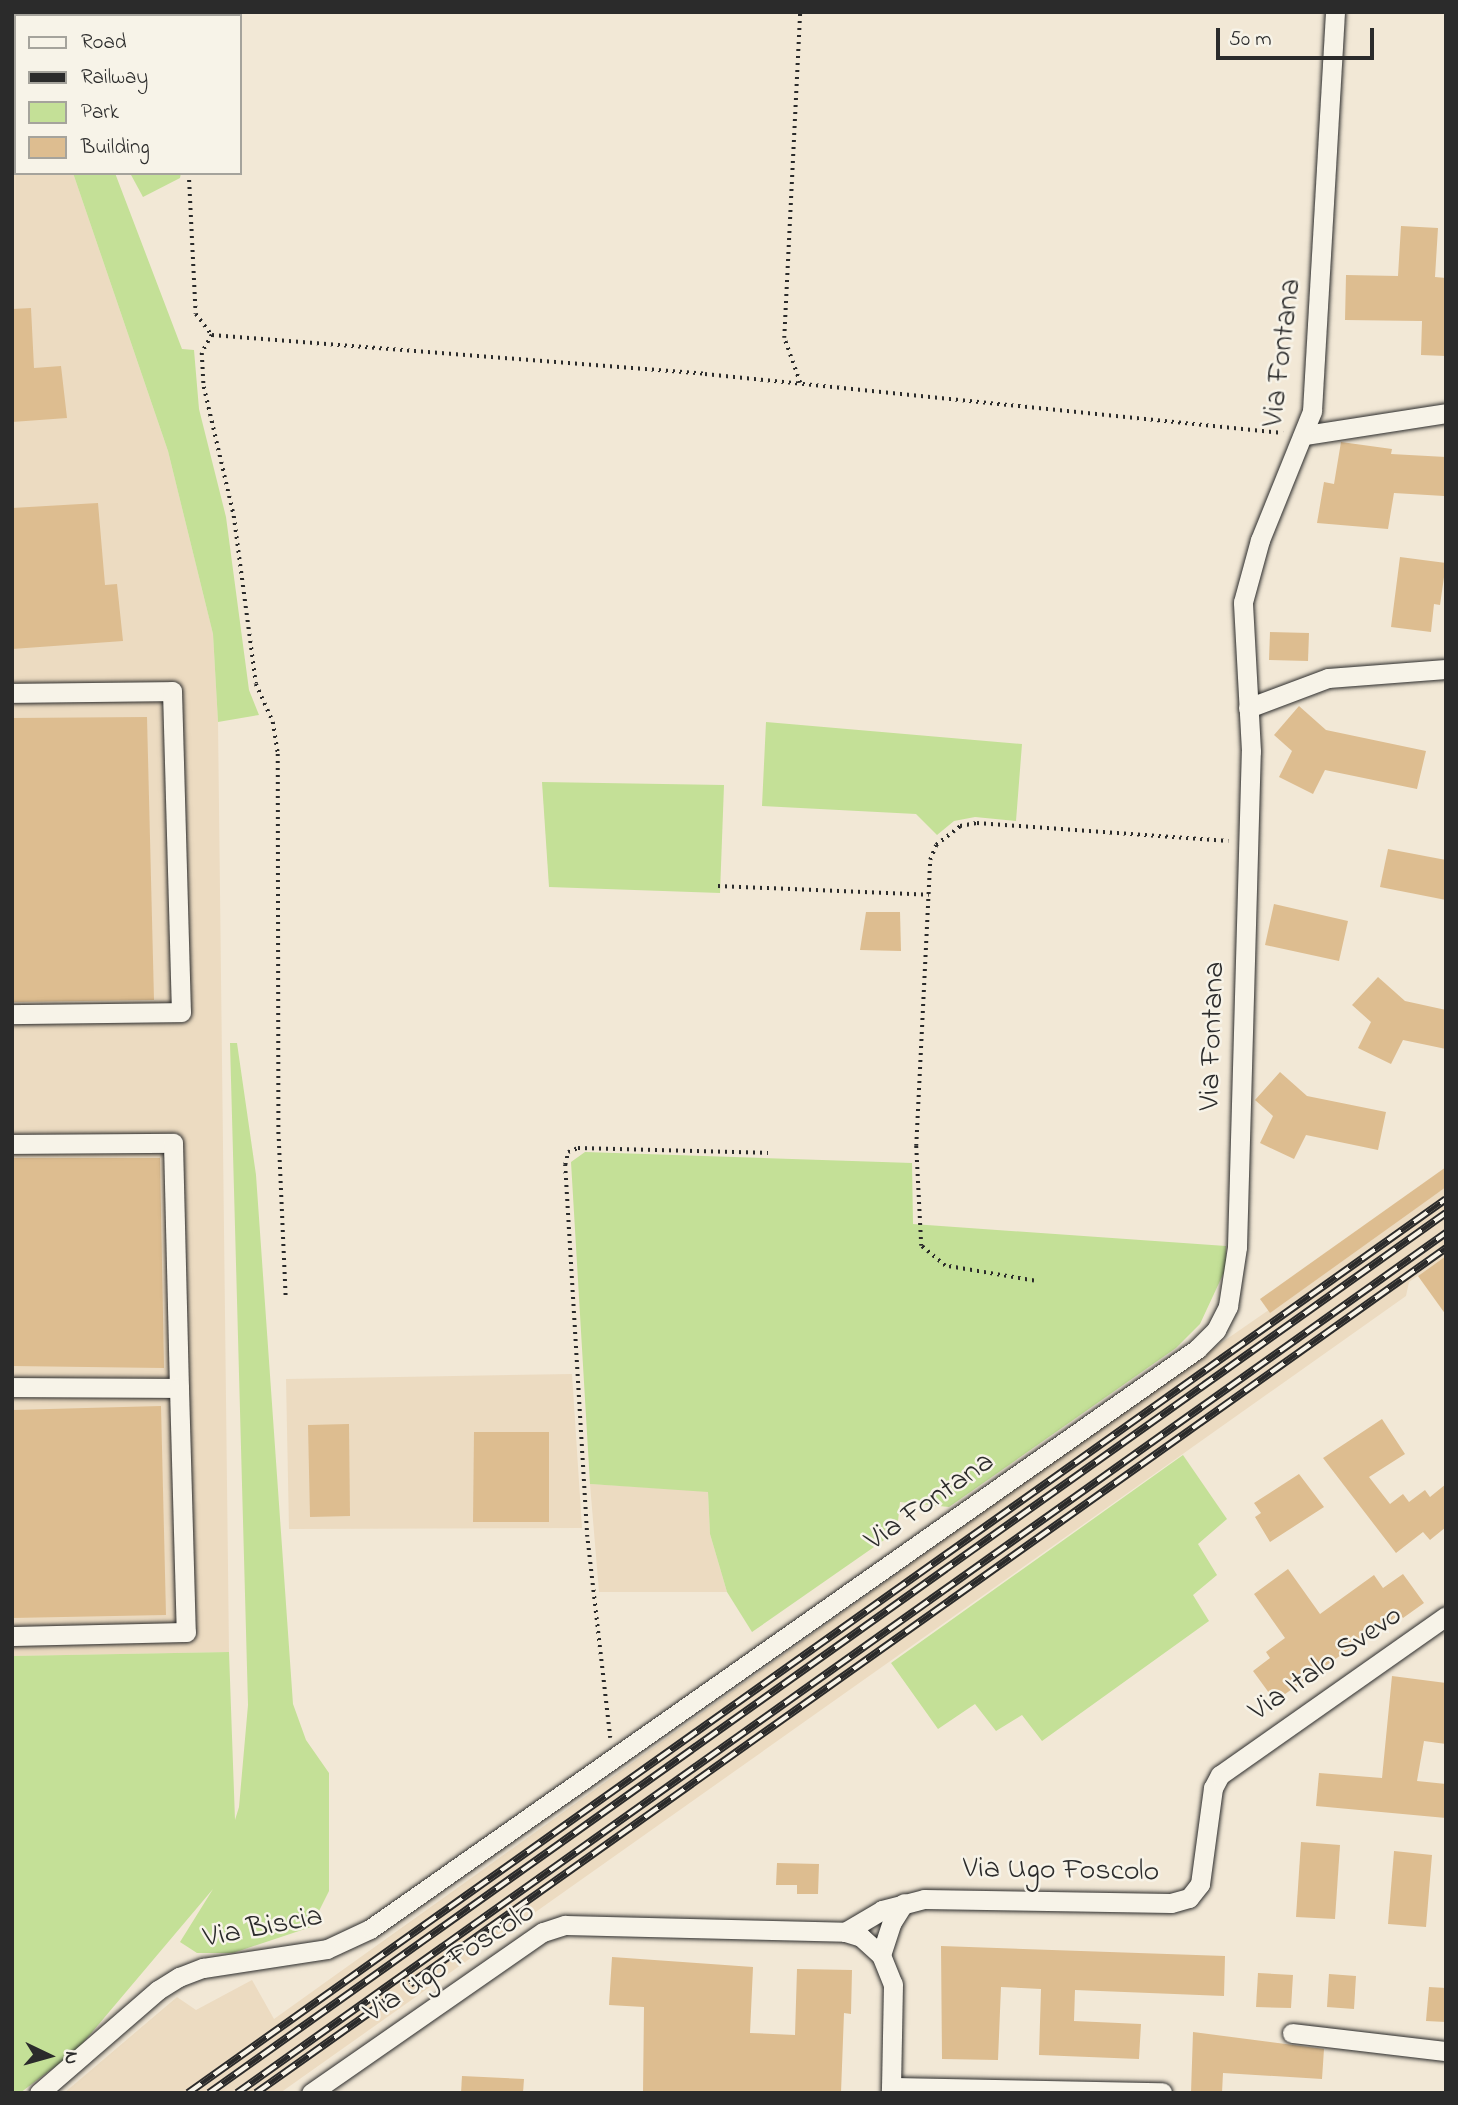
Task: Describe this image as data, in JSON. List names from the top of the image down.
{
  "streets": {
    "street": [
      "Via Fontana",
      "Via Italo Svevo",
      "Via Ugo Foscolo",
      "Via Biscia"
    ]
  },
  "crossings": [
    ["Via Fontana", "Via Biscia"],
    ["Via Italo Svevo", "Via Ugo Foscolo"]
  ],
  "legend": [
    "Road",
    "Railway",
    "Park",
    "Building"
  ],
  "scale_bar": "50 m",
  "north": "right"
}
